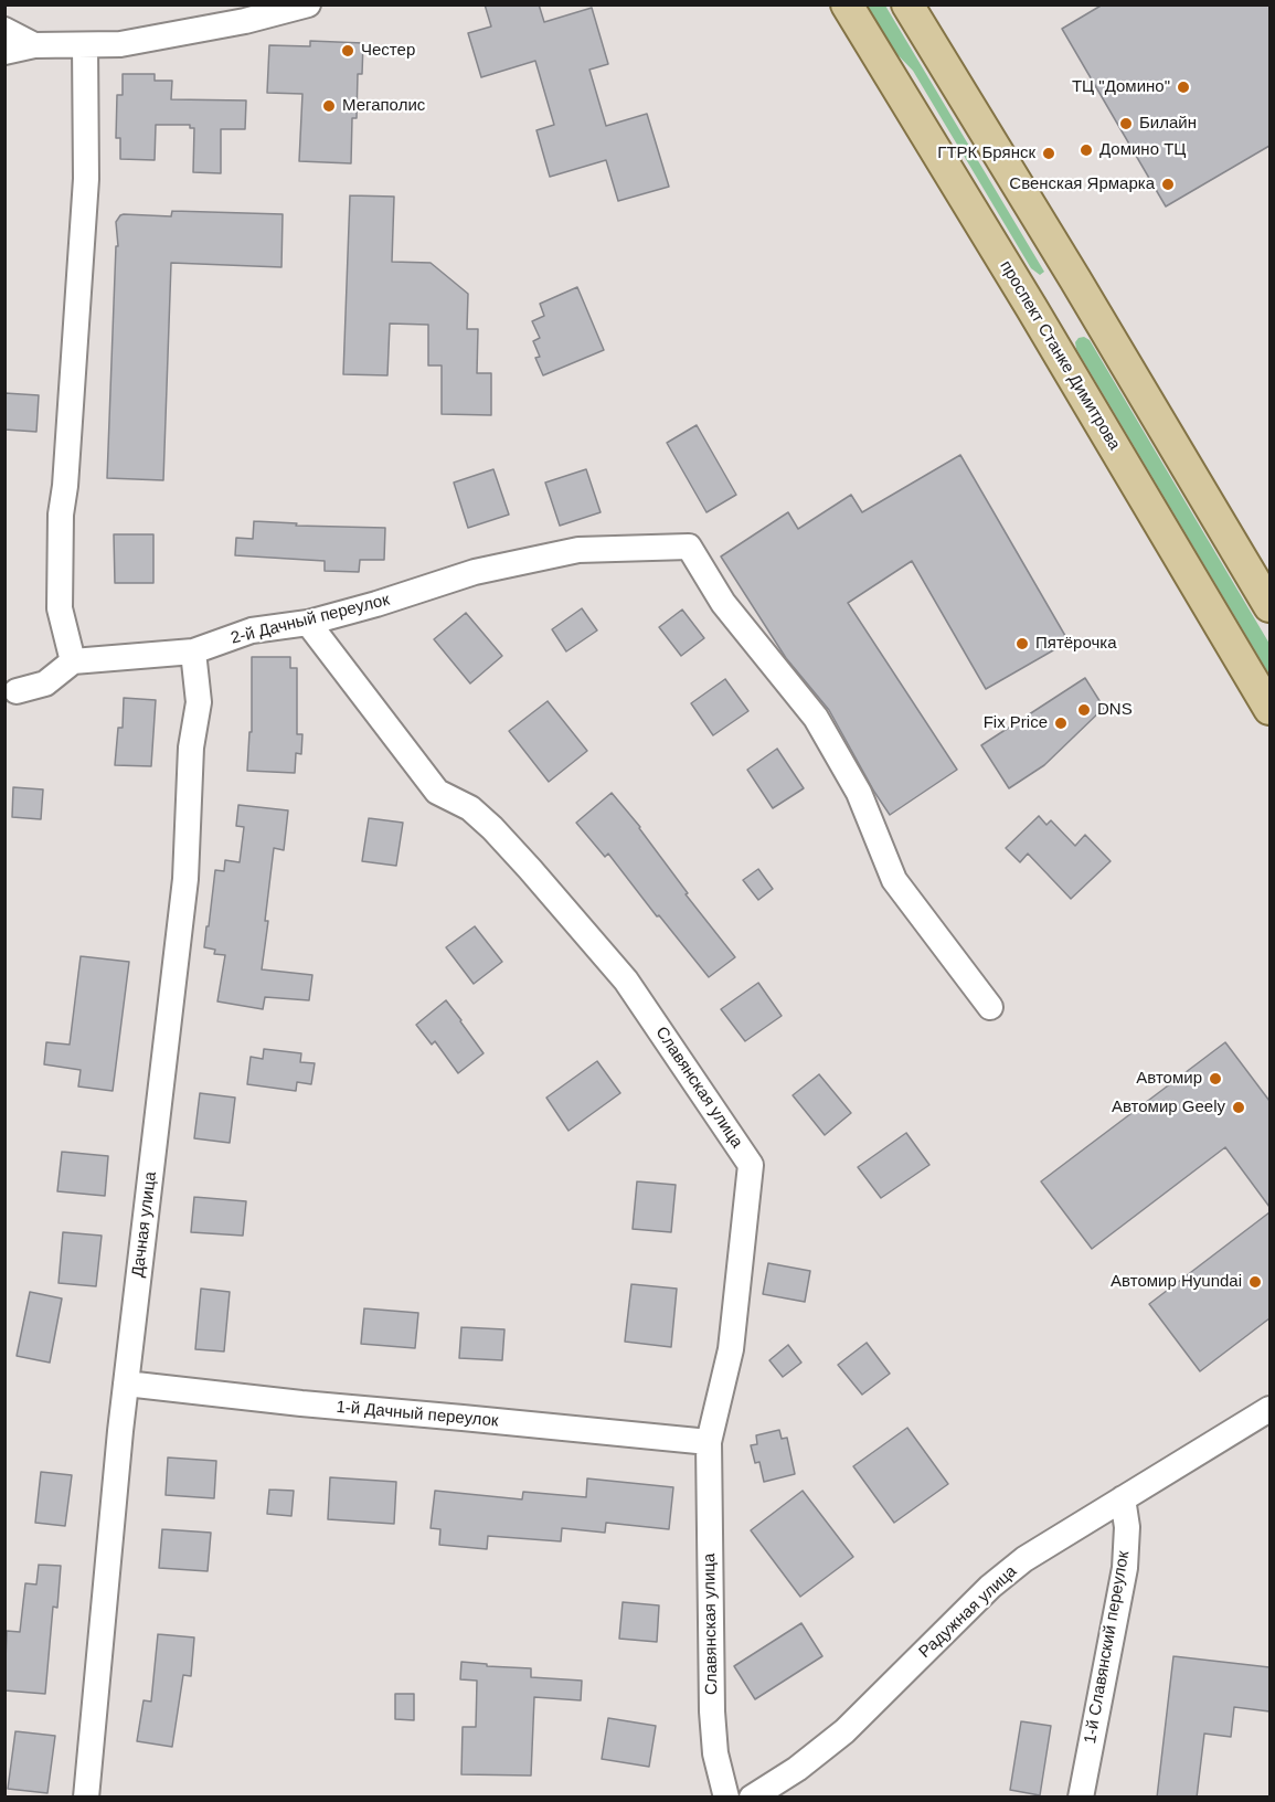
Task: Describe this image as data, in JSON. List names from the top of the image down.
{
  "streets": {
    "main road": ["проспект Станке Димитрова"],
    "street": [
      "2-й Дачный переулок",
      "Славянская улица",
      "Дачная улица",
      "1-й Дачный переулок",
      "Радужная улица",
      "1-й Славянский переулок"
    ]
  },
  "crossings": [
    ["2-й Дачный переулок", "Славянская улица"],
    ["2-й Дачный переулок", "Дачная улица"],
    ["Славянская улица", "1-й Дачный переулок"],
    ["Дачная улица", "1-й Дачный переулок"],
    ["Радужная улица", "1-й Славянский переулок"]
  ],
  "places": [
    "Честер",
    "ТЦ \"Домино\"",
    "Мегаполис",
    "Билайн",
    "Домино ТЦ",
    "ГТРК Брянск",
    "Свенская Ярмарка",
    "Пятёрочка",
    "DNS",
    "Fix Price",
    "Автомир",
    "Автомир Geely",
    "Автомир Hyundai"
  ]
}
